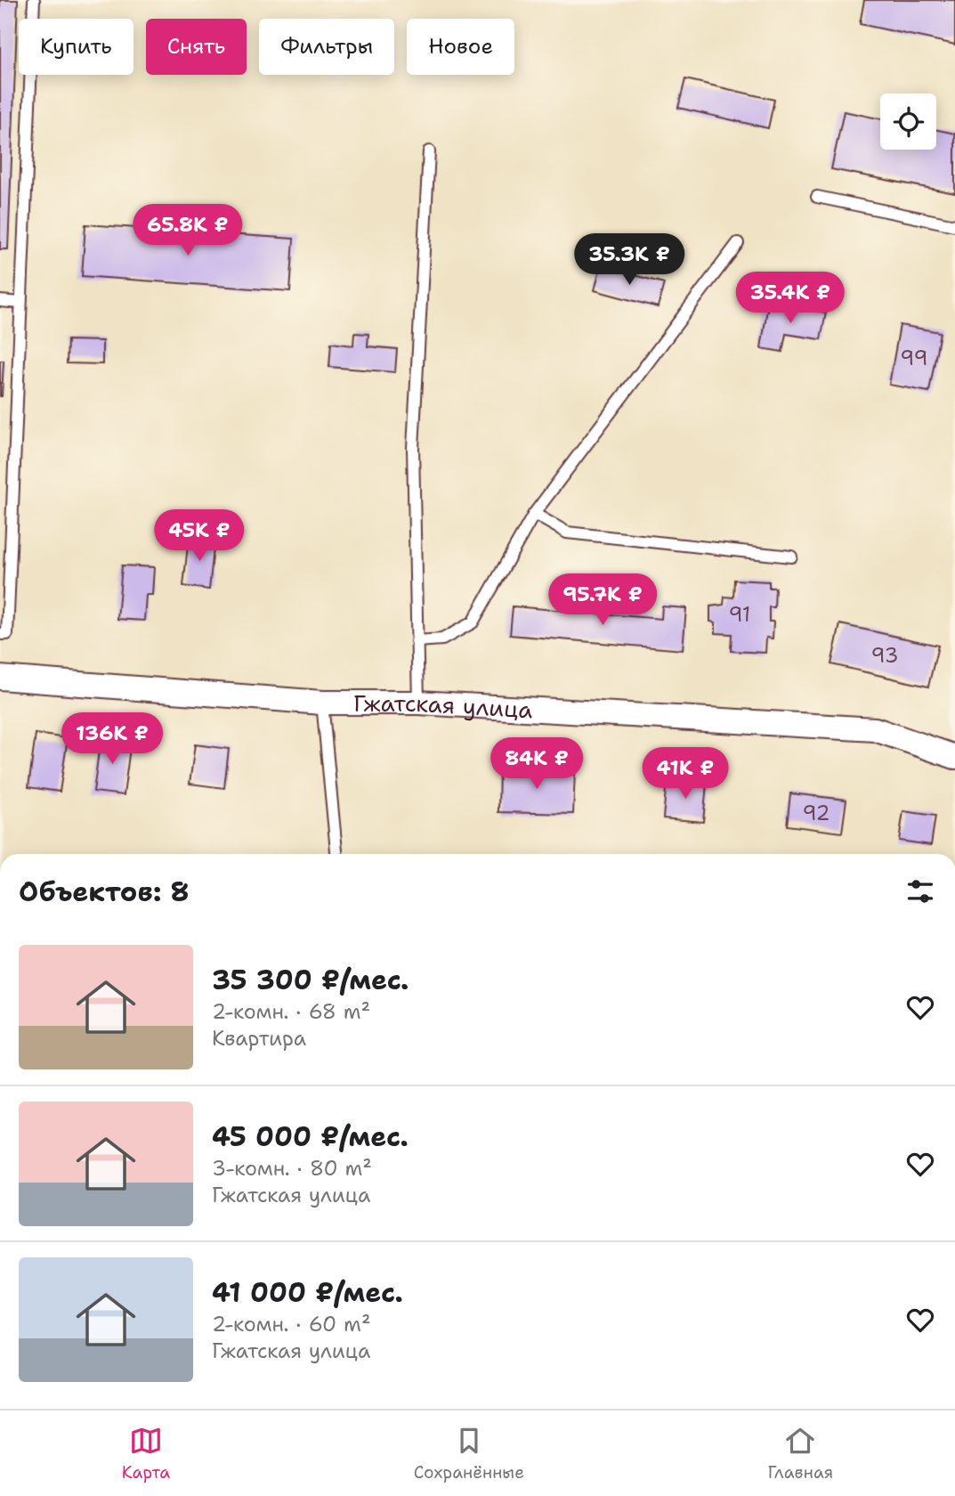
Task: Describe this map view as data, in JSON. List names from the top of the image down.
{
  "streets": {
    "street": ["Гжатская улица"]
  },
  "house_numbers": [
    "99",
    "91",
    "93",
    "92"
  ],
  "page": {
    "chip": [
      "Купить",
      "Снять",
      "Фильтры",
      "Новое"
    ],
    "price": [
      "65.8K ₽",
      "35.3K ₽",
      "35.4K ₽",
      "45K ₽",
      "95.7K ₽",
      "136K ₽",
      "84K ₽",
      "41K ₽"
    ],
    "heading": "Объектов: 8",
    "list": [
      {
        "name": "35 300 ₽/мес.",
        "note": "2-комн. · 68 m² · Квартира"
      },
      {
        "name": "45 000 ₽/мес.",
        "note": "3-комн. · 80 m² · Гжатская улица"
      },
      {
        "name": "41 000 ₽/мес.",
        "note": "2-комн. · 60 m² · Гжатская улица"
      }
    ],
    "tabs": ["Карта", "Сохранённые", "Главная"]
  }
}
